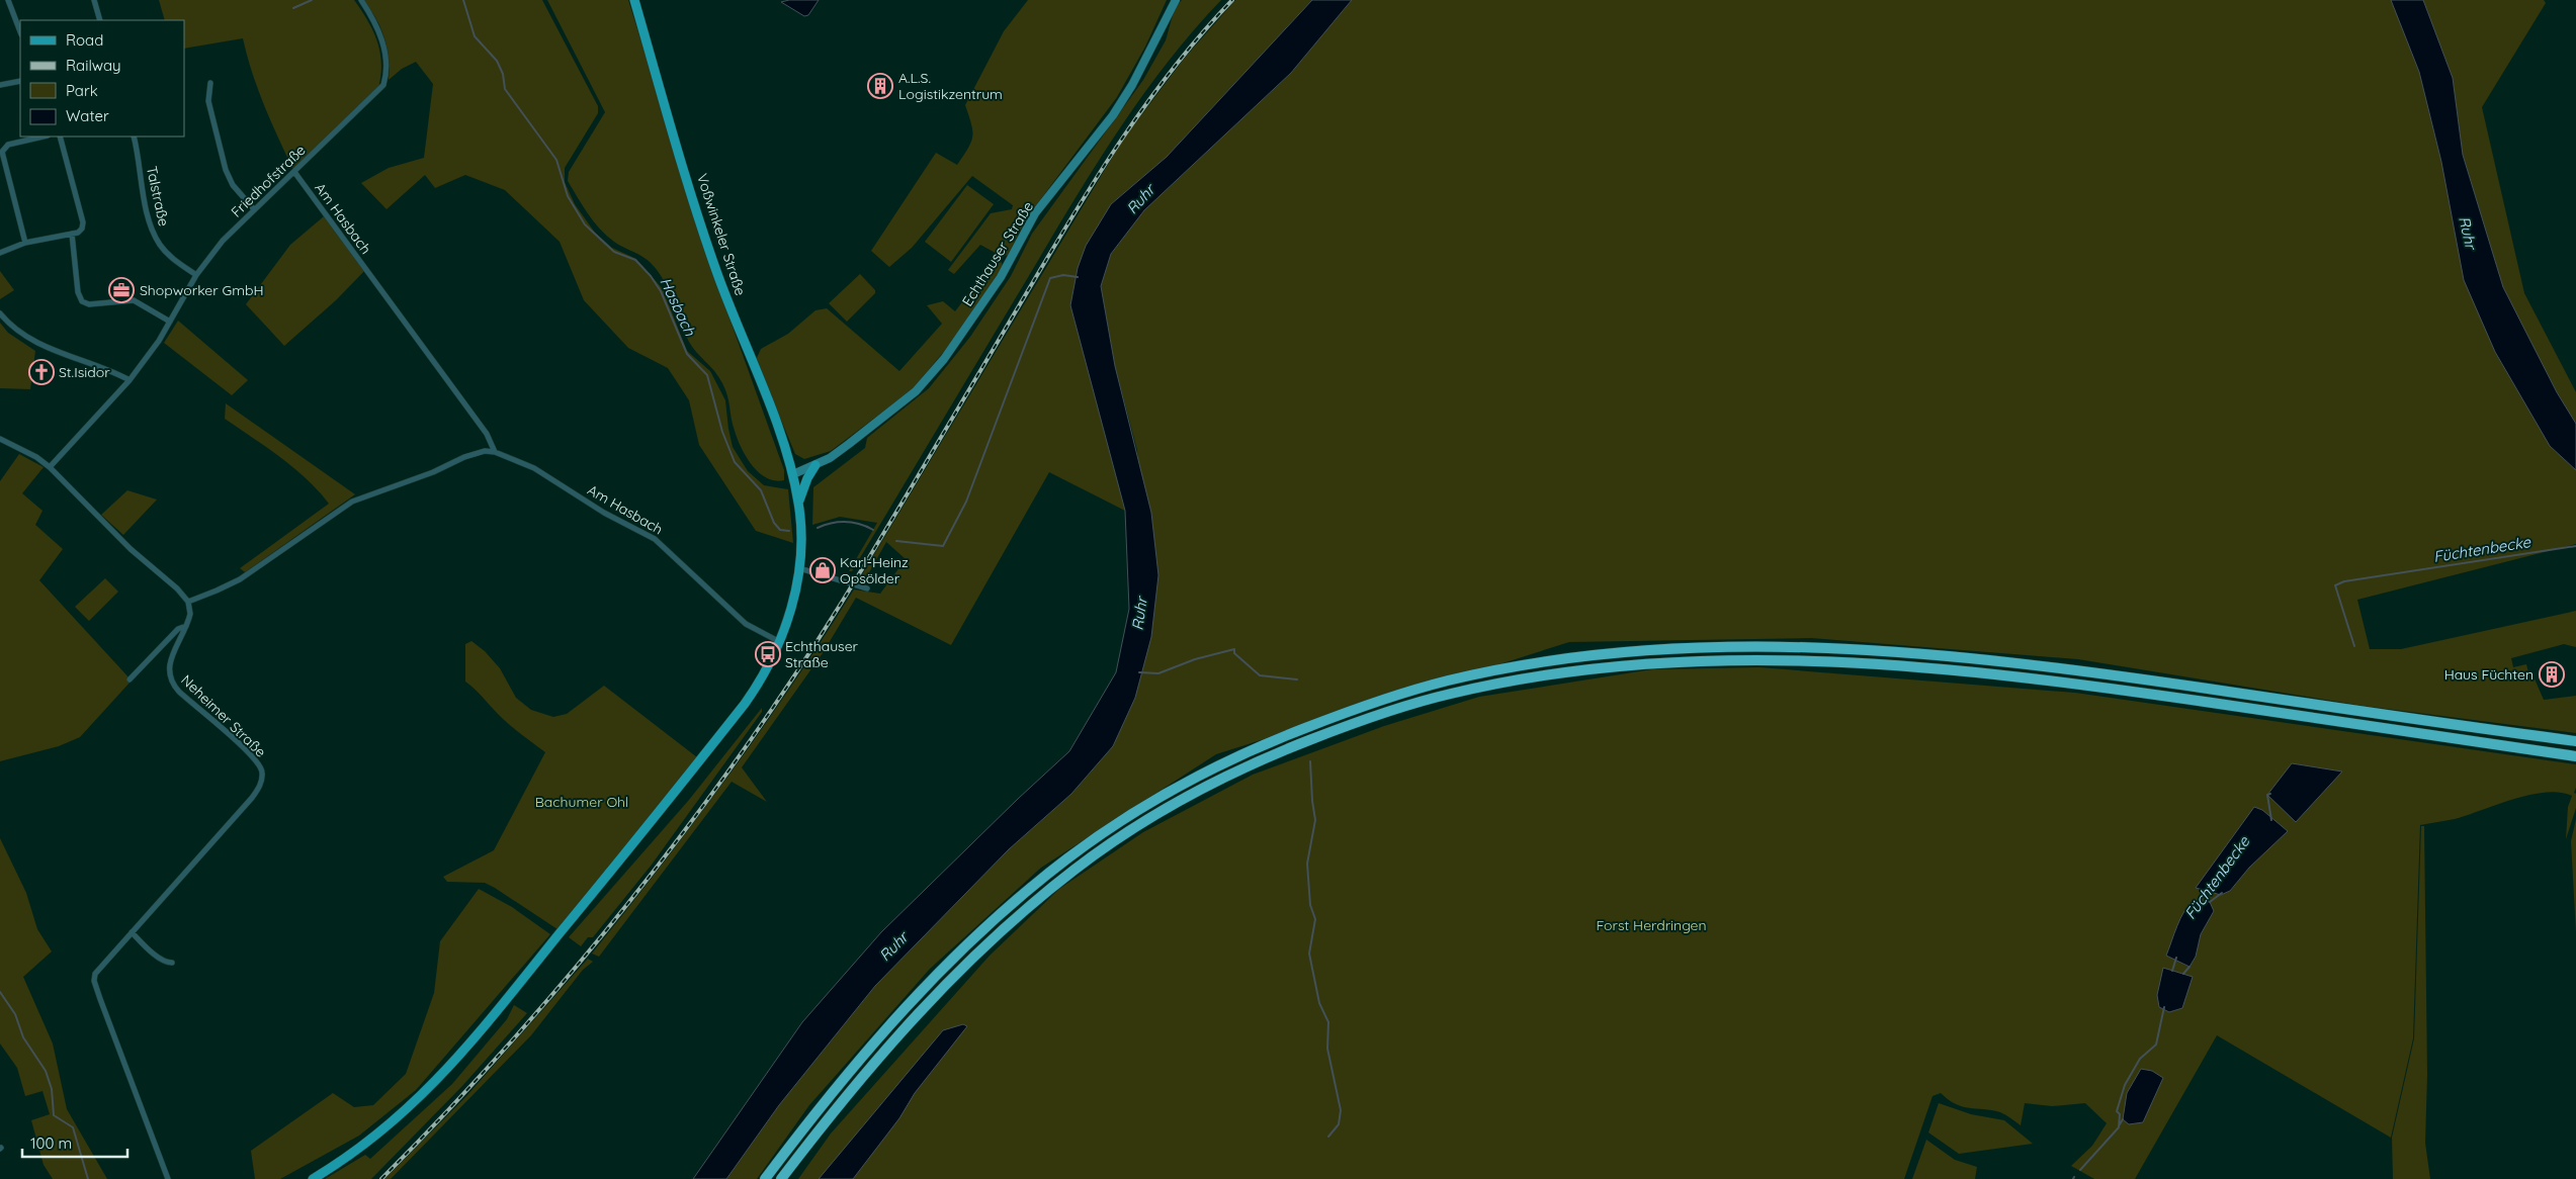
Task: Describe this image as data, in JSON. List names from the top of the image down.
{
  "streets": {
    "main road": ["Voßwinkeler Straße", "Echthauser Straße"],
    "street": [
      "Friedhofstraße",
      "Talstraße",
      "Am Hasbach",
      "Neheimer Straße"
    ]
  },
  "crossings": [
    ["Friedhofstraße", "Talstraße"],
    ["Friedhofstraße", "Am Hasbach"],
    ["Am Hasbach", "Neheimer Straße"],
    ["Voßwinkeler Straße", "Echthauser Straße"]
  ],
  "water": ["Ruhr", "Hasbach", "Füchtenbecke"],
  "parks": ["Bachumer Ohl", "Forst Herdringen"],
  "places": {
    "building": ["A.L.S. Logistikzentrum", "Haus Füchten"],
    "office": ["Shopworker GmbH"],
    "church": ["St.Isidor"],
    "shop": ["Karl-Heinz Opsölder"],
    "bus stop": ["Echthauser Straße"]
  },
  "legend": [
    "Road",
    "Railway",
    "Park",
    "Water"
  ],
  "scale_bar": "100 m"
}
